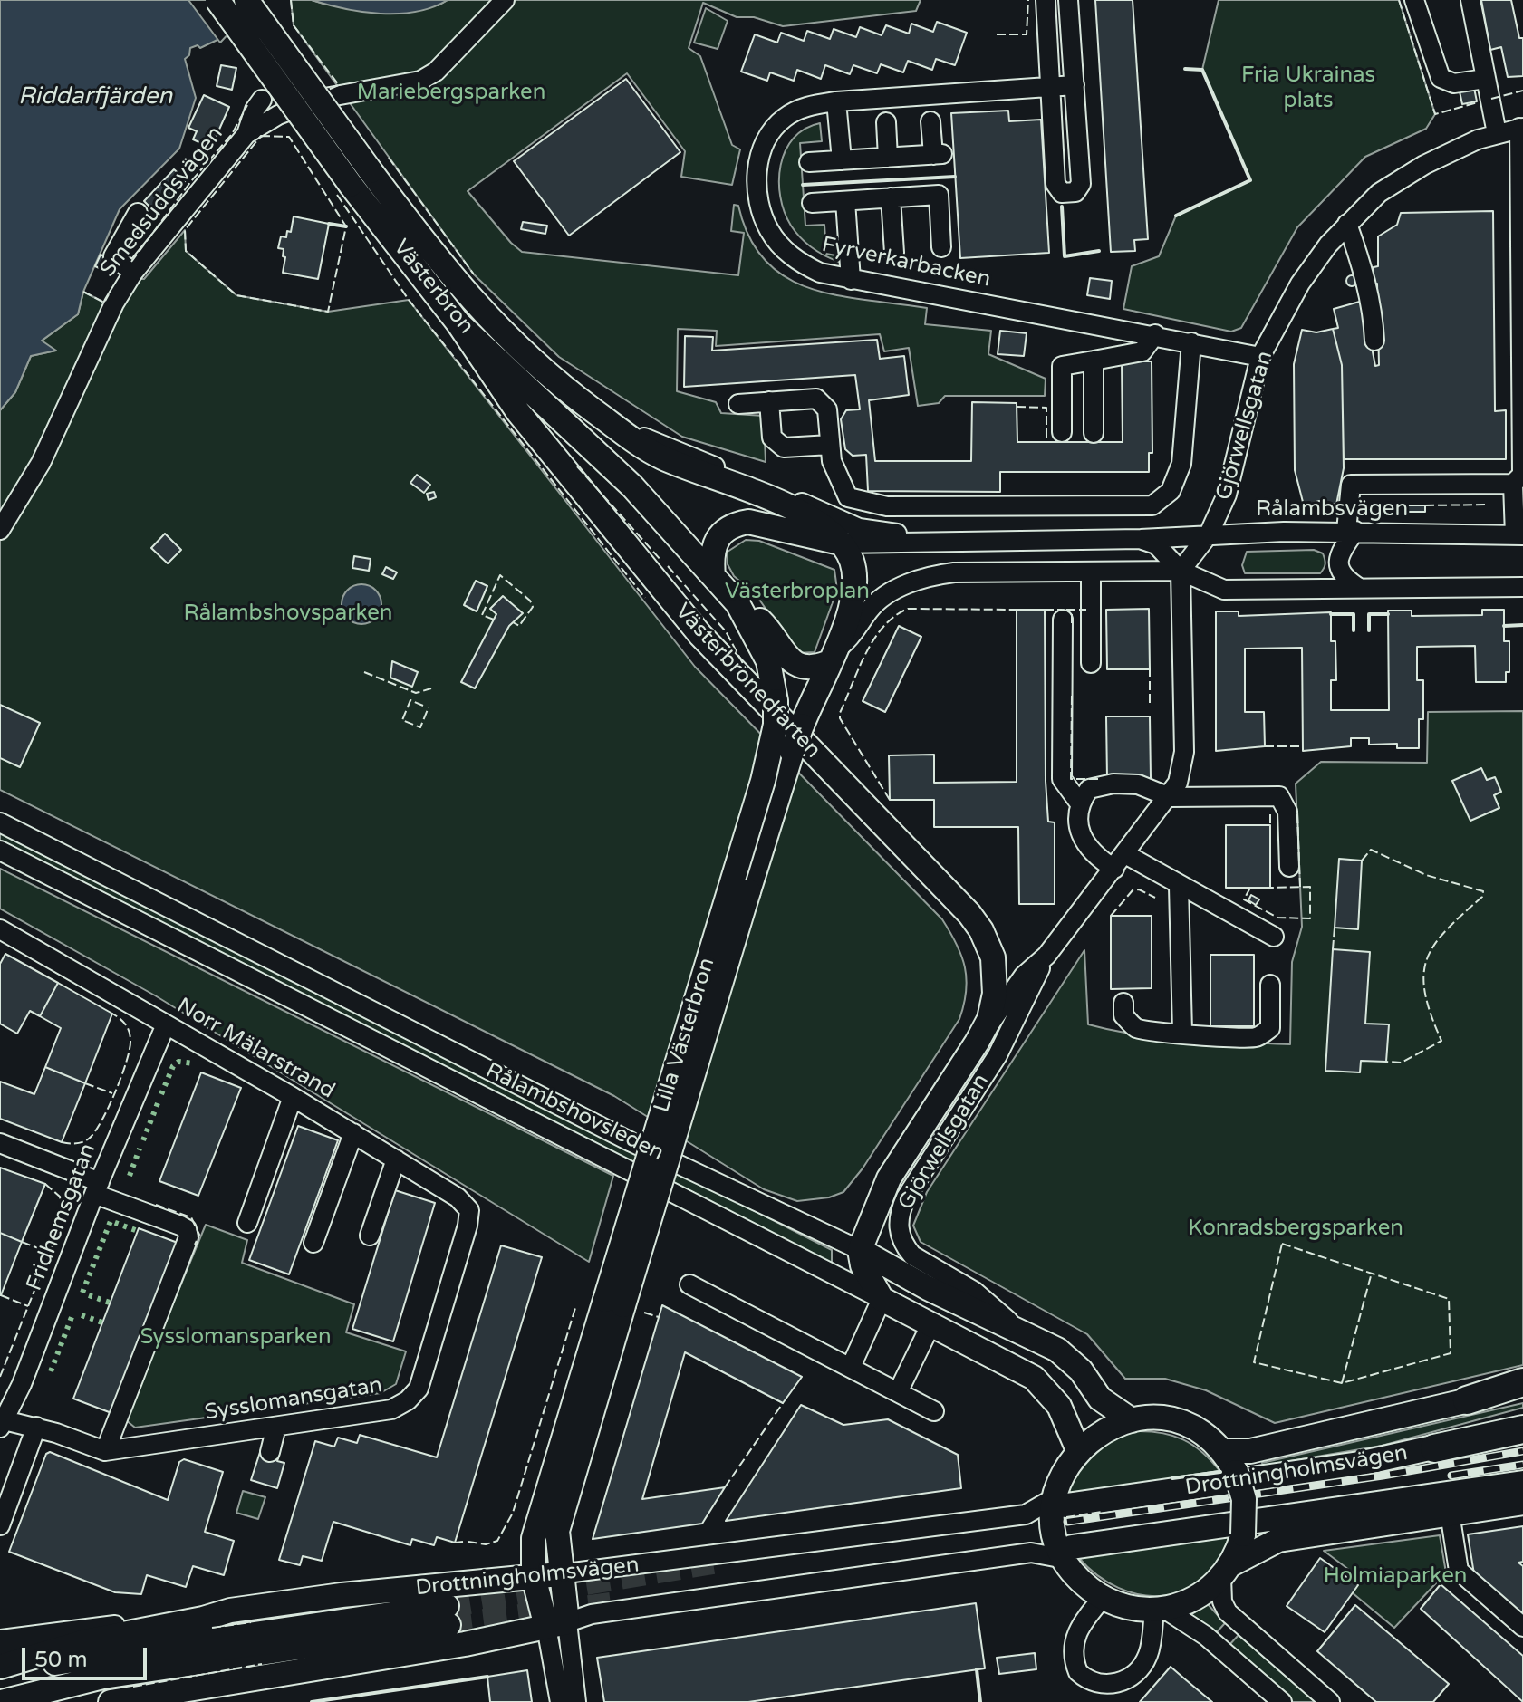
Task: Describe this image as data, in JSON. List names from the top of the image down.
{
  "streets": {
    "main road": [
      "Västerbron",
      "Gjörwellsgatan",
      "Västerbronedfarten",
      "Lilla Västerbron",
      "Rålambshovsleden",
      "Drottningholmsvägen"
    ],
    "street": [
      "Smedsuddsvägen",
      "Fyrverkarbacken",
      "Rålambsvägen",
      "Norr Mälarstrand",
      "Fridhemsgatan",
      "Sysslomansgatan"
    ]
  },
  "crossings": [
    ["Fyrverkarbacken", "Gjörwellsgatan"],
    ["Västerbron", "Rålambsvägen"],
    ["Västerbron", "Västerbronedfarten"],
    ["Gjörwellsgatan", "Rålambsvägen"],
    ["Gjörwellsgatan", "Västerbronedfarten"],
    ["Gjörwellsgatan", "Rålambshovsleden"],
    ["Lilla Västerbron", "Drottningholmsvägen"],
    ["Norr Mälarstrand", "Fridhemsgatan"],
    ["Norr Mälarstrand", "Sysslomansgatan"],
    ["Rålambshovsleden", "Drottningholmsvägen"],
    ["Fridhemsgatan", "Sysslomansgatan"]
  ],
  "water": ["Riddarfjärden"],
  "parks": [
    "Fria Ukrainas plats",
    "Mariebergsparken",
    "Västerbroplan",
    "Rålambshovsparken",
    "Konradsbergsparken",
    "Sysslomansparken",
    "Holmiaparken"
  ],
  "scale_bar": "50 m"
}
